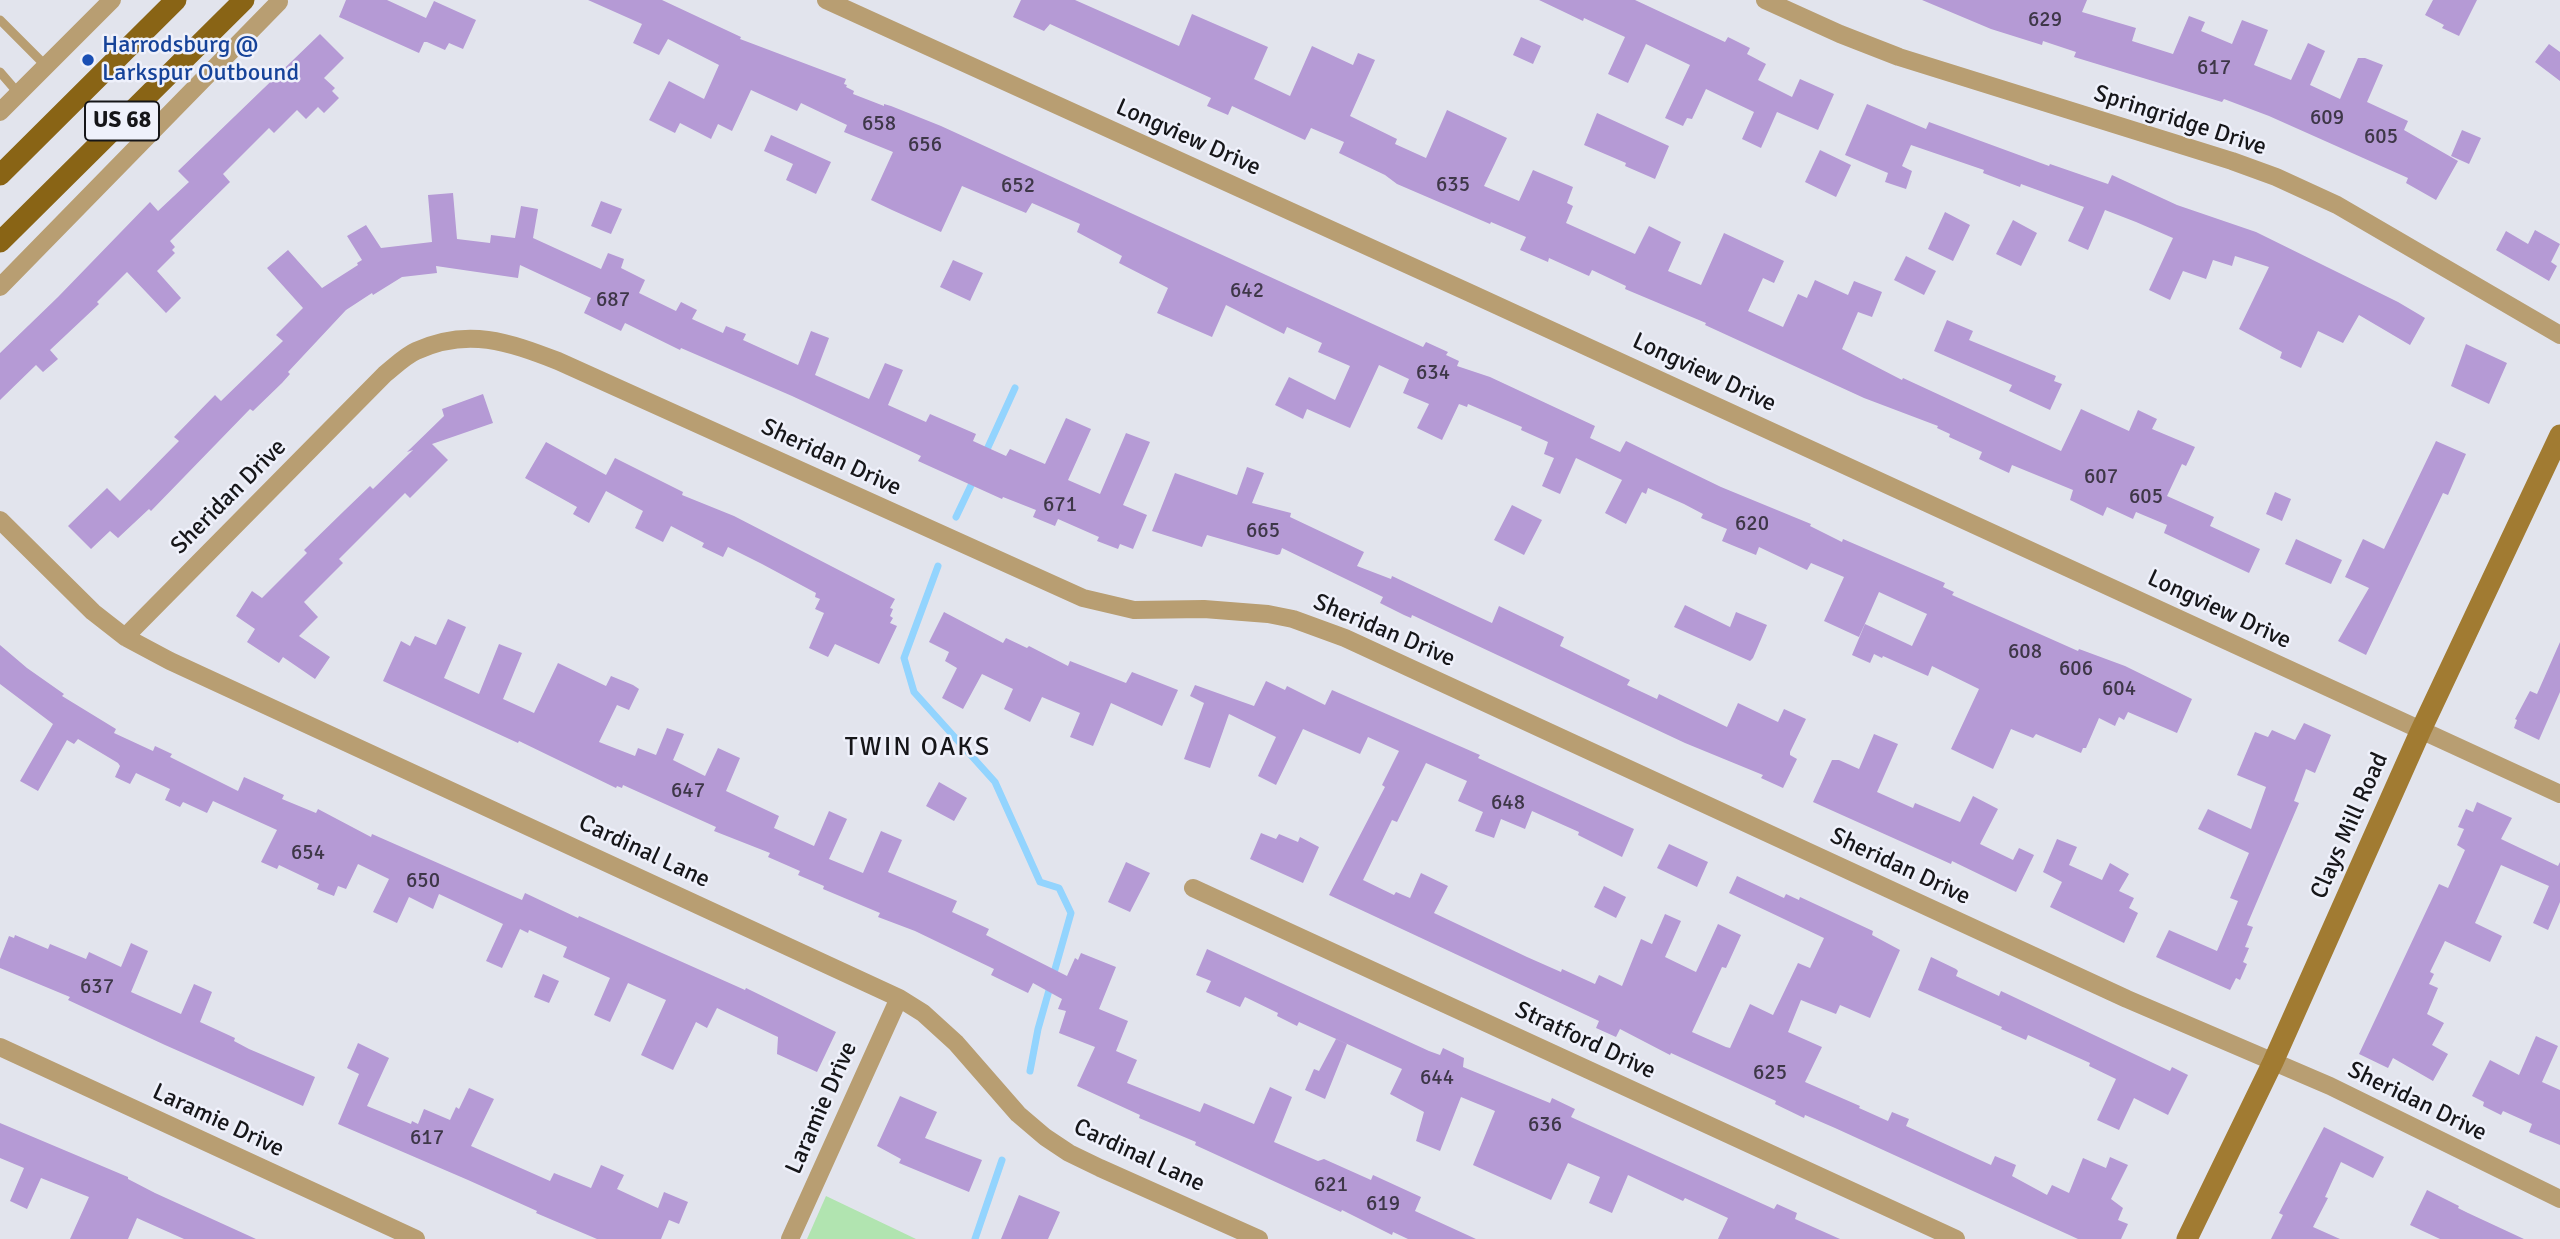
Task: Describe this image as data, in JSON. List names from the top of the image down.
{
  "streets": {
    "main road": ["US 68", "Clays Mill Road"],
    "street": [
      "Springridge Drive",
      "Longview Drive",
      "Sheridan Drive",
      "Cardinal Lane",
      "Stratford Drive",
      "Laramie Drive"
    ]
  },
  "crossings": [
    ["Longview Drive", "Clays Mill Road"],
    ["Sheridan Drive", "Clays Mill Road"],
    ["Sheridan Drive", "Cardinal Lane"],
    ["Cardinal Lane", "Laramie Drive"]
  ],
  "districts": ["TWIN OAKS"],
  "places": ["Harrodsburg @ Larkspur Outbound"],
  "house_numbers": [
    "629",
    "617",
    "609",
    "658",
    "605",
    "656",
    "635",
    "652",
    "642",
    "687",
    "634",
    "607",
    "605",
    "671",
    "620",
    "665",
    "608",
    "606",
    "604",
    "647",
    "648",
    "654",
    "650",
    "637",
    "625",
    "644",
    "636",
    "617",
    "621",
    "619"
  ]
}
